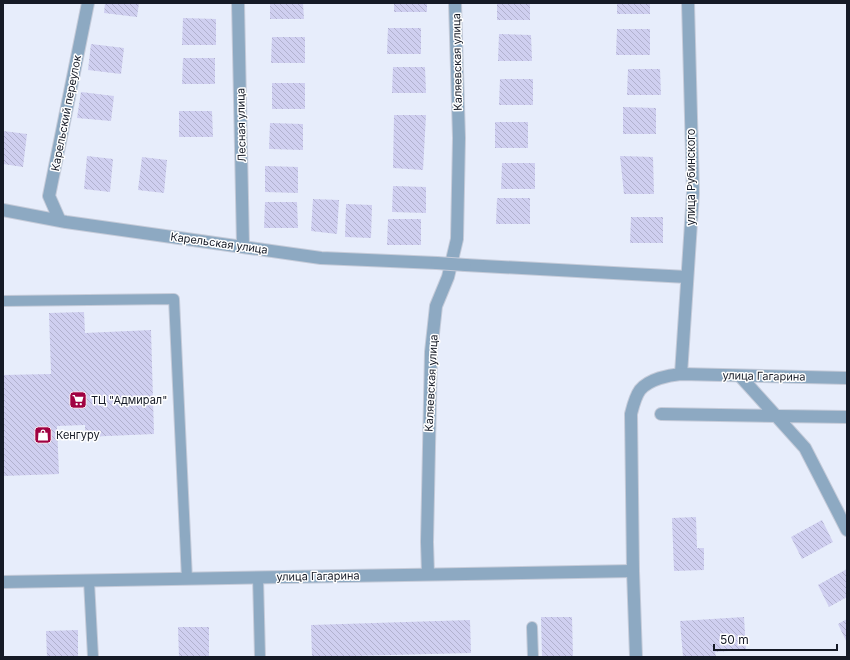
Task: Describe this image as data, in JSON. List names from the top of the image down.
{
  "streets": {
    "street": [
      "Каляевская улица",
      "Карельский переулок",
      "Лесная улица",
      "улица Рубинского",
      "Карельская улица",
      "улица Гагарина"
    ]
  },
  "crossings": [
    ["Каляевская улица", "улица Гагарина"],
    ["Карельский переулок", "Карельская улица"],
    ["Лесная улица", "Карельская улица"],
    ["улица Рубинского", "Карельская улица"],
    ["улица Рубинского", "улица Гагарина"]
  ],
  "places": {
    "supermarket": ["ТЦ \"Адмирал\""],
    "shop": ["Кенгуру"]
  },
  "scale_bar": "50 m"
}
